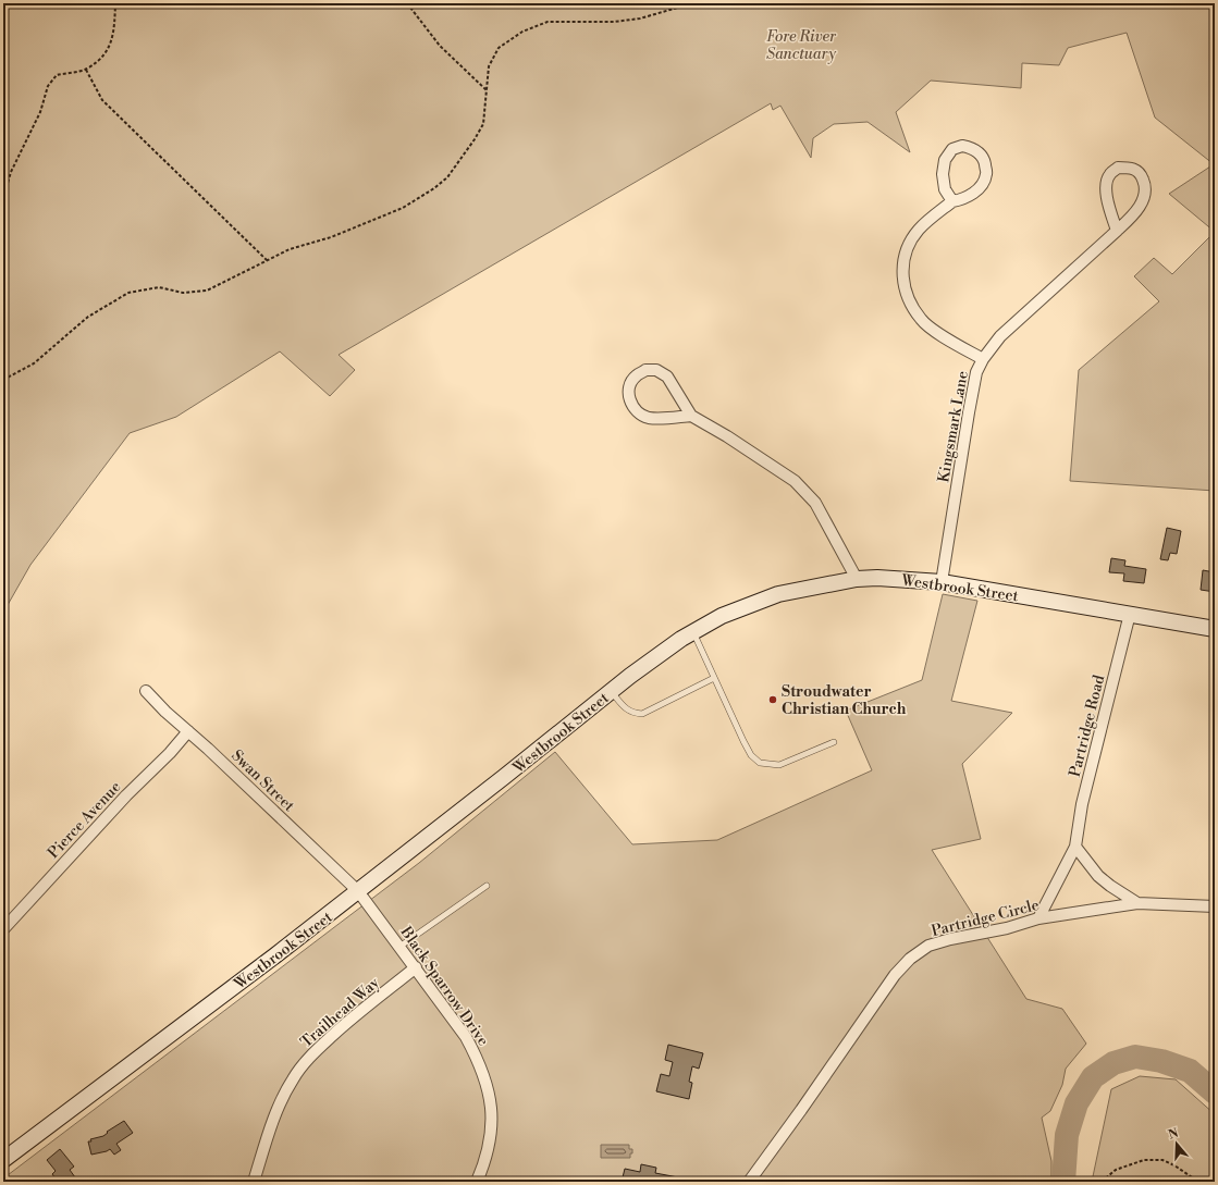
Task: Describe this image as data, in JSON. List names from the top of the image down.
{
  "streets": {
    "main road": ["Westbrook Street"],
    "street": [
      "Kingsmark Lane",
      "Partridge Road",
      "Swan Street",
      "Pierce Avenue",
      "Partridge Circle",
      "Black Sparrow Drive",
      "Trailhead Way"
    ]
  },
  "crossings": [
    ["Kingsmark Lane", "Westbrook Street"],
    ["Westbrook Street", "Partridge Road"],
    ["Westbrook Street", "Swan Street"],
    ["Westbrook Street", "Black Sparrow Drive"],
    ["Partridge Road", "Partridge Circle"],
    ["Swan Street", "Pierce Avenue"],
    ["Swan Street", "Black Sparrow Drive"],
    ["Black Sparrow Drive", "Trailhead Way"]
  ],
  "parks": ["Fore River Sanctuary"],
  "places": ["Stroudwater Christian Church"],
  "north": "top"
}
